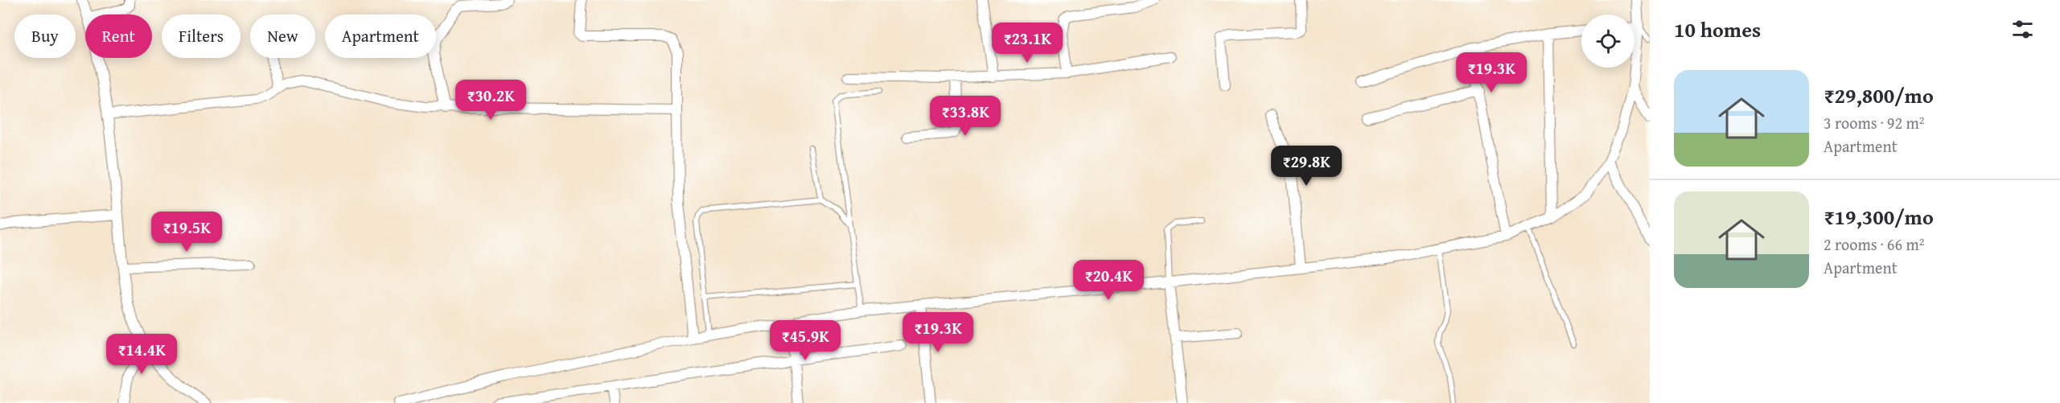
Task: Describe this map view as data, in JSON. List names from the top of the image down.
{
  "page": {
    "heading": "10 homes",
    "chip": [
      "Buy",
      "Rent",
      "Filters",
      "New",
      "Apartment"
    ],
    "price": [
      "₹23.1K",
      "₹19.3K",
      "₹30.2K",
      "₹33.8K",
      "₹29.8K",
      "₹19.5K",
      "₹20.4K",
      "₹19.3K",
      "₹45.9K",
      "₹14.4K"
    ],
    "list": [
      {
        "name": "₹29,800/mo",
        "note": "3 rooms · 92 m² · Apartment"
      },
      {
        "name": "₹19,300/mo",
        "note": "2 rooms · 66 m² · Apartment"
      }
    ]
  }
}
